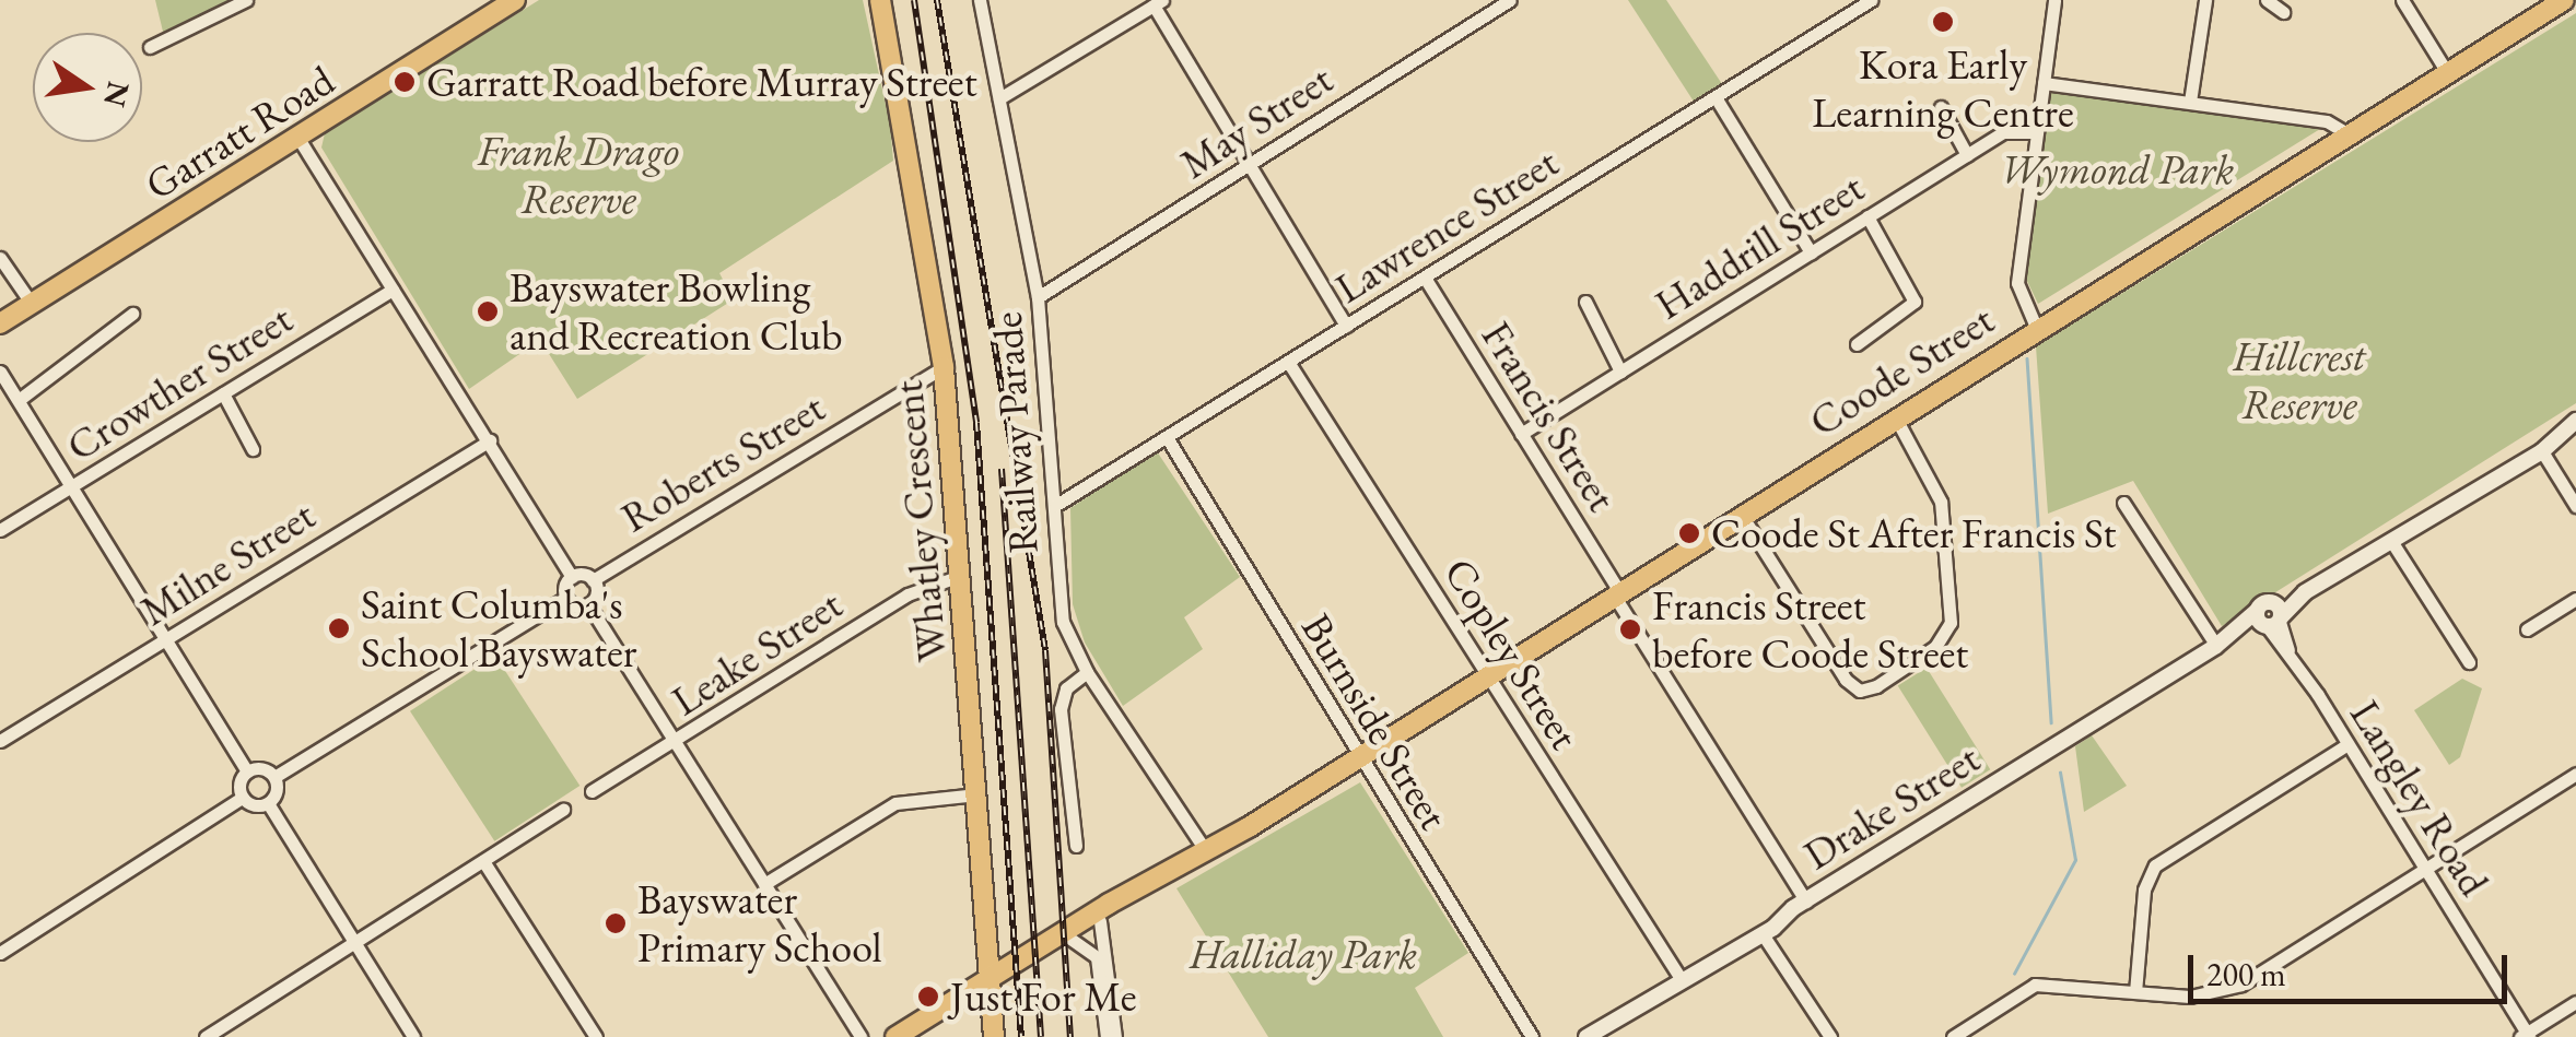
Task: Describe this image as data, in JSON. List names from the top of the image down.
{
  "streets": {
    "main road": ["Garratt Road", "Coode Street", "Whatley Crescent"],
    "street": [
      "May Street",
      "Lawrence Street",
      "Haddrill Street",
      "Crowther Street",
      "Francis Street",
      "Railway Parade",
      "Roberts Street",
      "Milne Street",
      "Leake Street",
      "Copley Street",
      "Burnside Street",
      "Langley Road",
      "Drake Street"
    ]
  },
  "crossings": [
    ["May Street", "Railway Parade"],
    ["Lawrence Street", "Francis Street"],
    ["Lawrence Street", "Railway Parade"],
    ["Lawrence Street", "Copley Street"],
    ["Lawrence Street", "Burnside Street"],
    ["Haddrill Street", "Francis Street"],
    ["Coode Street", "Francis Street"],
    ["Coode Street", "Railway Parade"],
    ["Coode Street", "Whatley Crescent"],
    ["Coode Street", "Copley Street"],
    ["Coode Street", "Burnside Street"],
    ["Francis Street", "Drake Street"],
    ["Roberts Street", "Whatley Crescent"],
    ["Whatley Crescent", "Leake Street"],
    ["Copley Street", "Drake Street"],
    ["Langley Road", "Drake Street"]
  ],
  "parks": [
    "Frank Drago Reserve",
    "Wymond Park",
    "Hillcrest Reserve",
    "Halliday Park"
  ],
  "places": [
    "Kora Early Learning Centre",
    "Garratt Road before Murray Street",
    "Bayswater Bowling and Recreation Club",
    "Coode St After Francis St",
    "Saint Columba's School Bayswater",
    "Francis Street before Coode Street",
    "Bayswater Primary School",
    "Just For Me"
  ],
  "scale_bar": "200 m",
  "north": "right"
}
